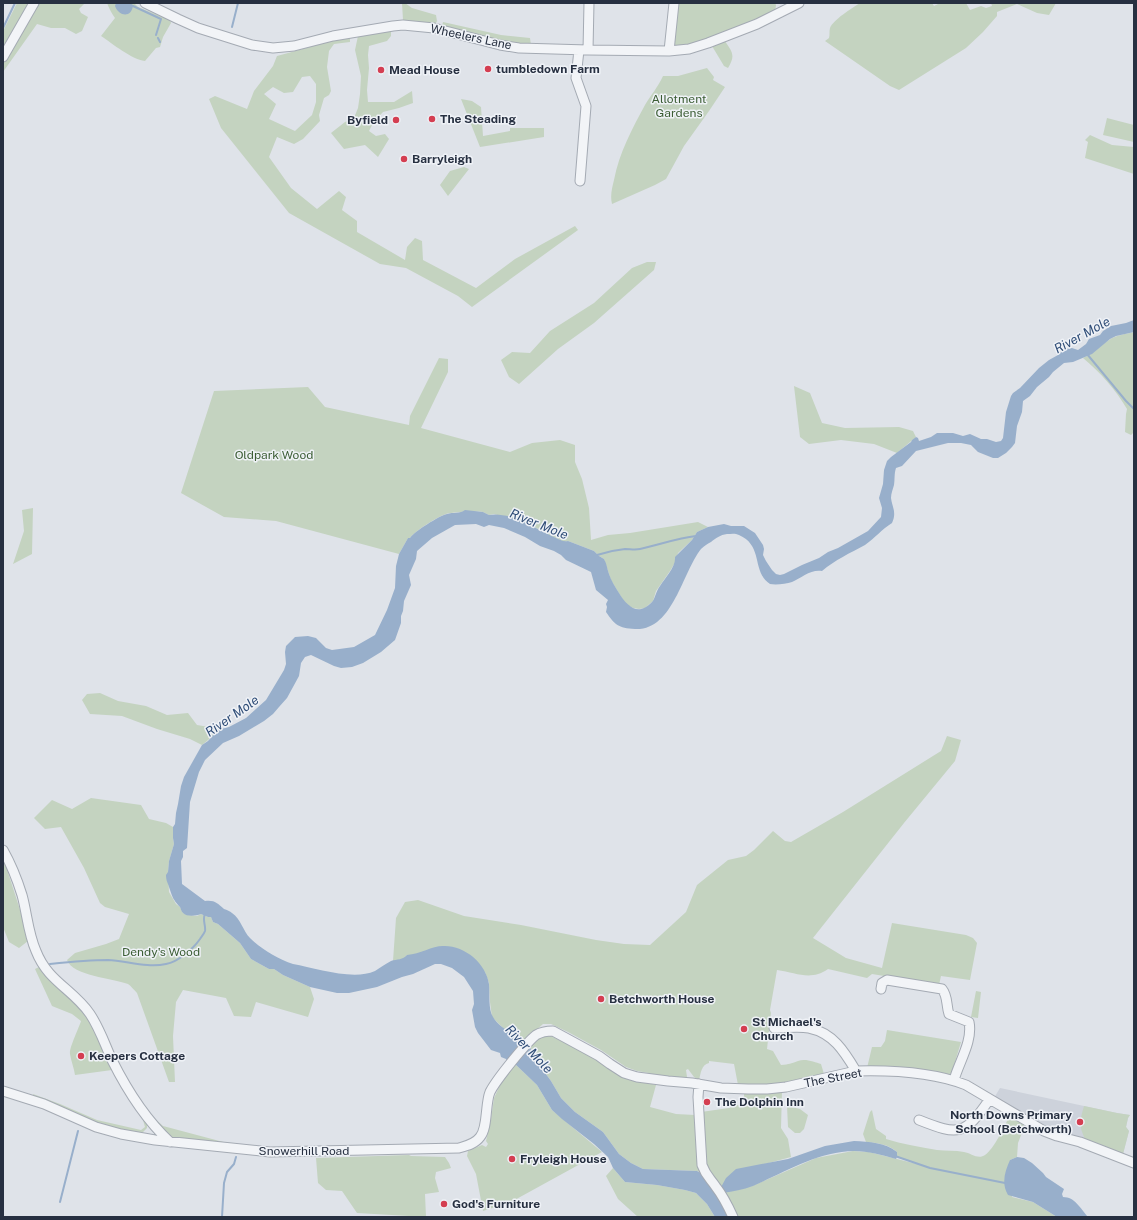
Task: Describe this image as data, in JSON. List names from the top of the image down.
{
  "streets": {
    "street": ["Wheelers Lane", "The Street", "Snowerhill Road"]
  },
  "crossings": [
    ["The Street", "Snowerhill Road"]
  ],
  "water": ["River Mole"],
  "parks": ["Allotment Gardens", "Oldpark Wood", "Dendy's Wood"],
  "places": [
    "tumbledown Farm",
    "Mead House",
    "The Steading",
    "Byfield",
    "Barryleigh",
    "Betchworth House",
    "St Michael's Church",
    "Keepers Cottage",
    "The Dolphin Inn",
    "North Downs Primary School (Betchworth)",
    "Fryleigh House",
    "God's Furniture"
  ]
}
